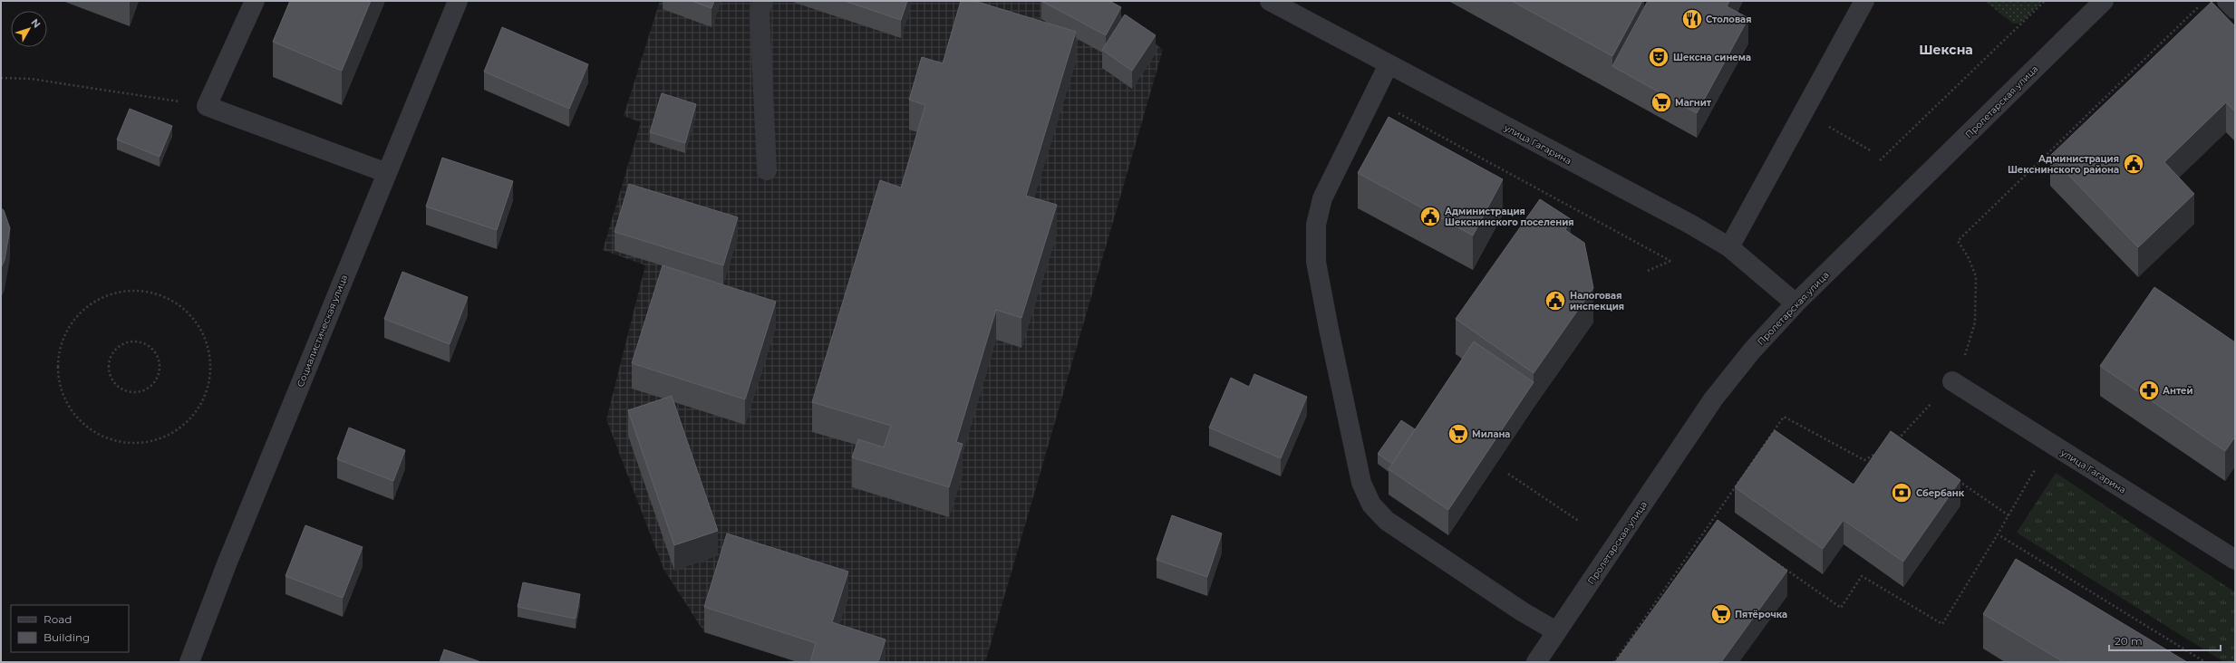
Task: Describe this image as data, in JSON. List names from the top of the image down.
{
  "streets": {
    "street": ["Пролетарская улица", "улица Гагарина", "Социалистическая улица"]
  },
  "crossings": [
    ["Пролетарская улица", "улица Гагарина"]
  ],
  "districts": ["Шексна"],
  "places": {
    "restaurant": ["Столовая"],
    "theatre": ["Шексна синема"],
    "supermarket": ["Магнит", "Милана", "Пятёрочка"],
    "public building": ["Администрация Шекснинского района", "Администрация Шекснинского поселения", "Налоговая инспекция"],
    "pharmacy": ["Антей"],
    "bank": ["Сбербанк"]
  },
  "legend": ["Road", "Building"],
  "scale_bar": "20 m",
  "north": "top right"
}
